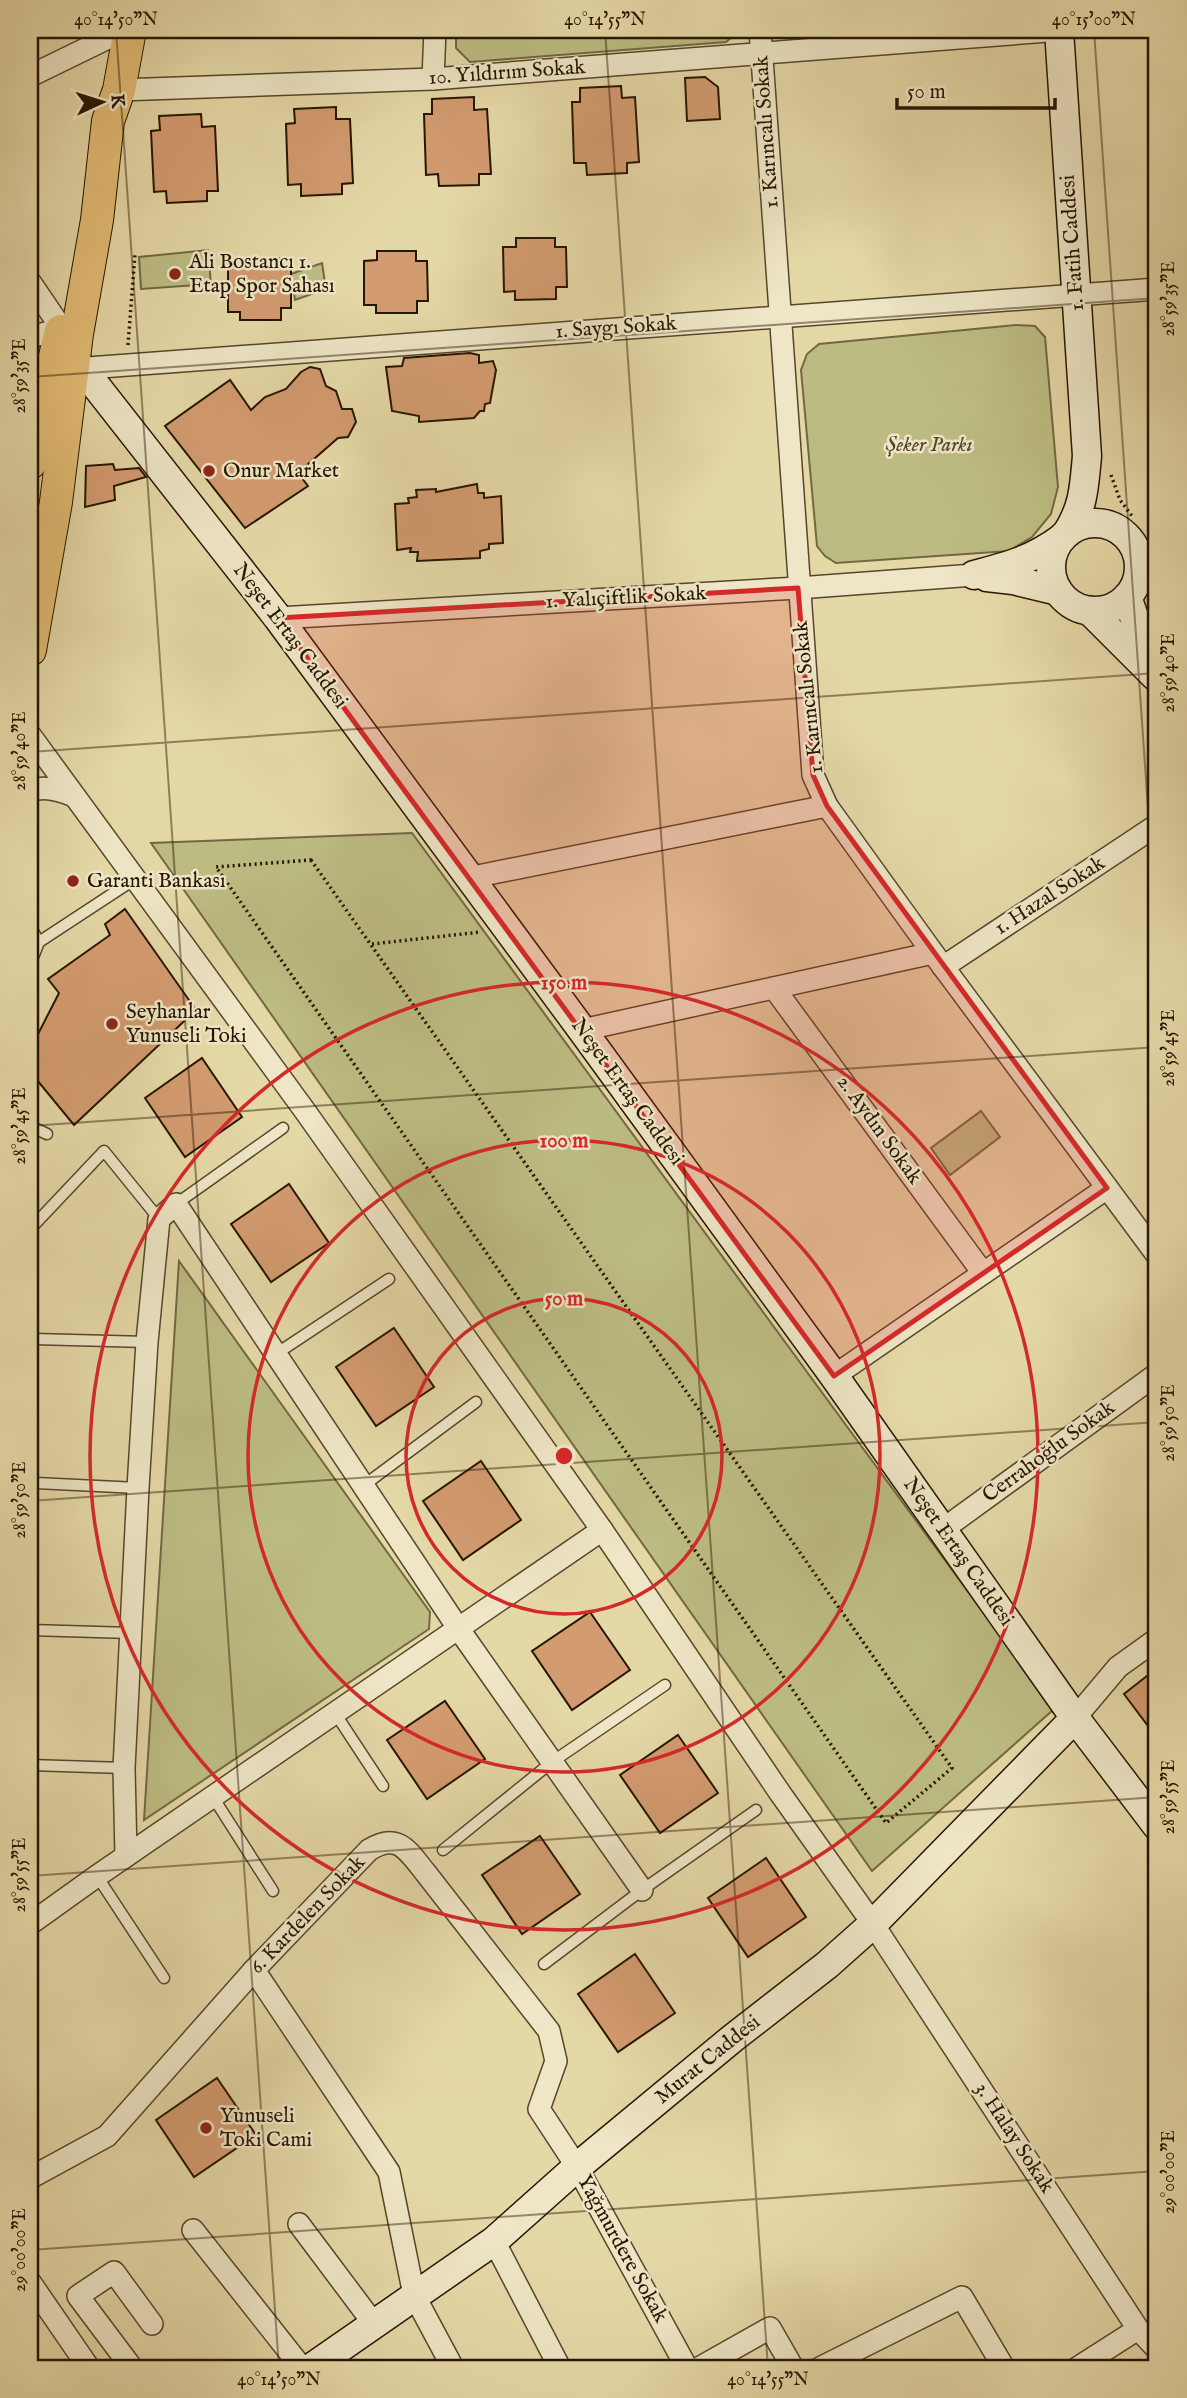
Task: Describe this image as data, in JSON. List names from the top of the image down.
{
  "streets": {
    "street": [
      "10. Yıldırım Sokak",
      "1. Karıncalı Sokak",
      "1. Fatih Caddesi",
      "1. Saygı Sokak",
      "1. Yalıçiftlik Sokak",
      "Neşet Ertaş Caddesi",
      "1. Hazal Sokak",
      "2. Aydın Sokak",
      "Cerrahoğlu Sokak",
      "6. Kardelen Sokak",
      "Murat Caddesi",
      "3. Halay Sokak",
      "Yağmurdere Sokak"
    ]
  },
  "crossings": [
    ["10. Yıldırım Sokak", "1. Karıncalı Sokak"],
    ["10. Yıldırım Sokak", "1. Fatih Caddesi"],
    ["1. Karıncalı Sokak", "1. Saygı Sokak"],
    ["1. Karıncalı Sokak", "1. Yalıçiftlik Sokak"],
    ["1. Karıncalı Sokak", "1. Hazal Sokak"],
    ["1. Fatih Caddesi", "1. Saygı Sokak"],
    ["1. Saygı Sokak", "Neşet Ertaş Caddesi"],
    ["1. Yalıçiftlik Sokak", "Neşet Ertaş Caddesi"],
    ["Neşet Ertaş Caddesi", "Cerrahoğlu Sokak"],
    ["Neşet Ertaş Caddesi", "Murat Caddesi"],
    ["6. Kardelen Sokak", "Murat Caddesi"],
    ["6. Kardelen Sokak", "Yağmurdere Sokak"],
    ["Murat Caddesi", "3. Halay Sokak"],
    ["Murat Caddesi", "Yağmurdere Sokak"]
  ],
  "parks": ["Şeker Parkı"],
  "places": [
    "Ali Bostancı 1. Etap Spor Sahası",
    "Onur Market",
    "Garanti Bankası",
    "Seyhanlar Yunuseli Toki",
    "Yunuseli Toki Cami"
  ],
  "scale_bar": "50 m",
  "north": "right",
  "coordinates": [
    "40°14'50\"N",
    "40°14'55\"N",
    "40°15'00\"N",
    "28°59'35\"E",
    "28°59'40\"E",
    "28°59'45\"E",
    "28°59'50\"E",
    "28°59'55\"E",
    "29°00'00\"E"
  ],
  "rings": ["150 m", "100 m", "50 m"]
}
